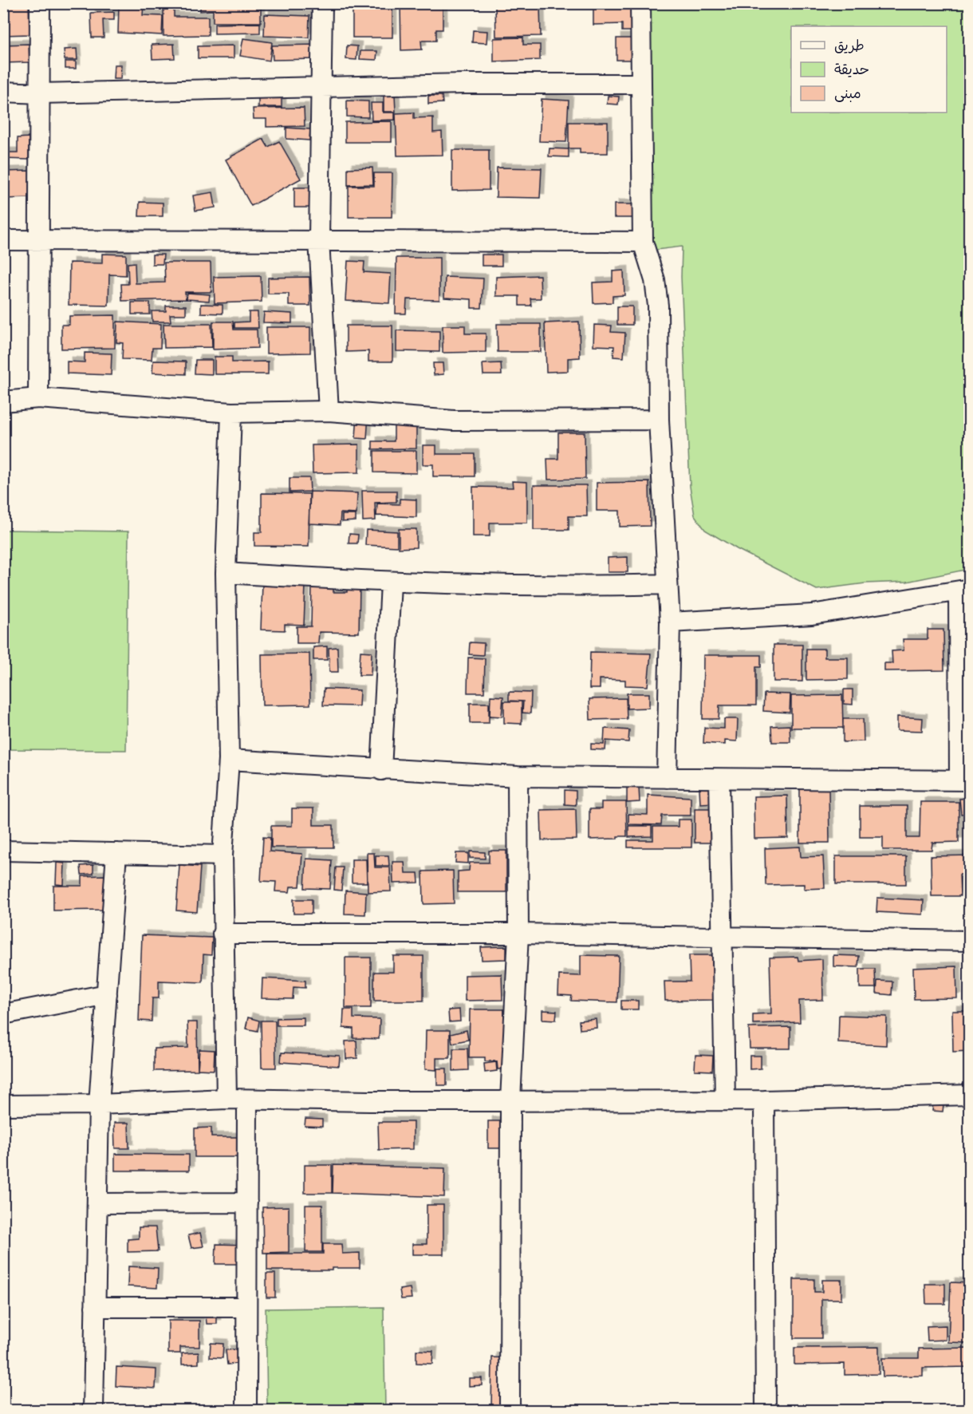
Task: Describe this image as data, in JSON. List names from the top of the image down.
{
  "legend": ["طريق", "حديقة", "مبنى"]
}
